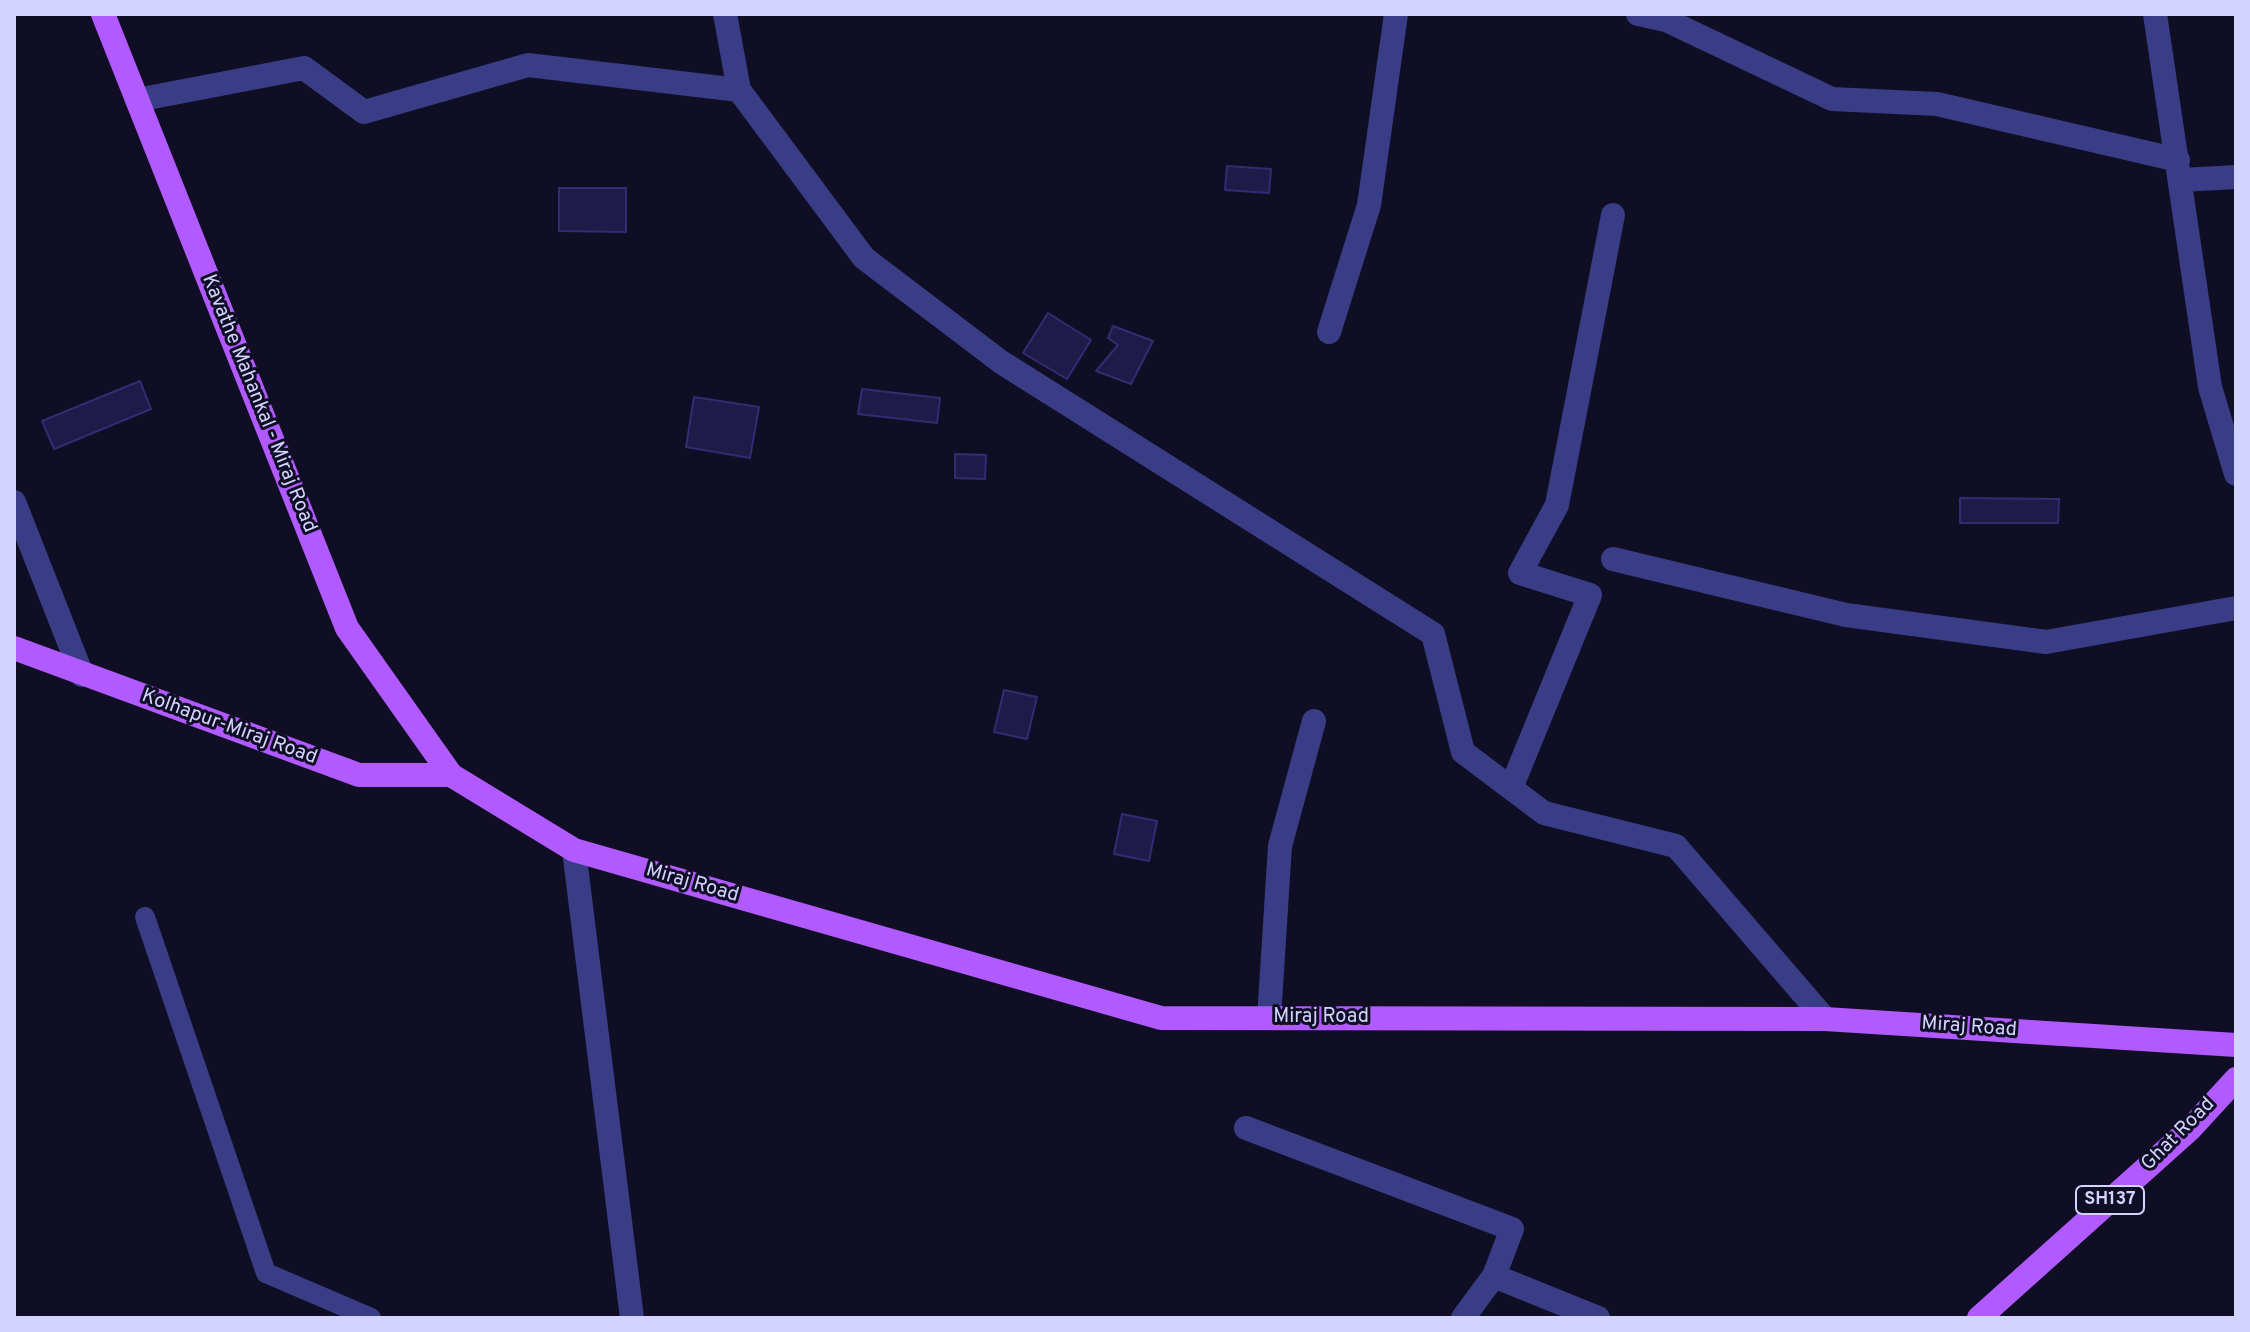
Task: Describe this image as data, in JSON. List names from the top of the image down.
{
  "streets": {
    "main road": [
      "Kavathe Mahankal - Miraj Road",
      "Kolhapur-Miraj Road",
      "Miraj Road",
      "Ghat Road",
      "SH137"
    ]
  },
  "crossings": [
    ["Kavathe Mahankal - Miraj Road", "Kolhapur-Miraj Road"],
    ["Kavathe Mahankal - Miraj Road", "Miraj Road"],
    ["Kolhapur-Miraj Road", "Miraj Road"]
  ]
}
